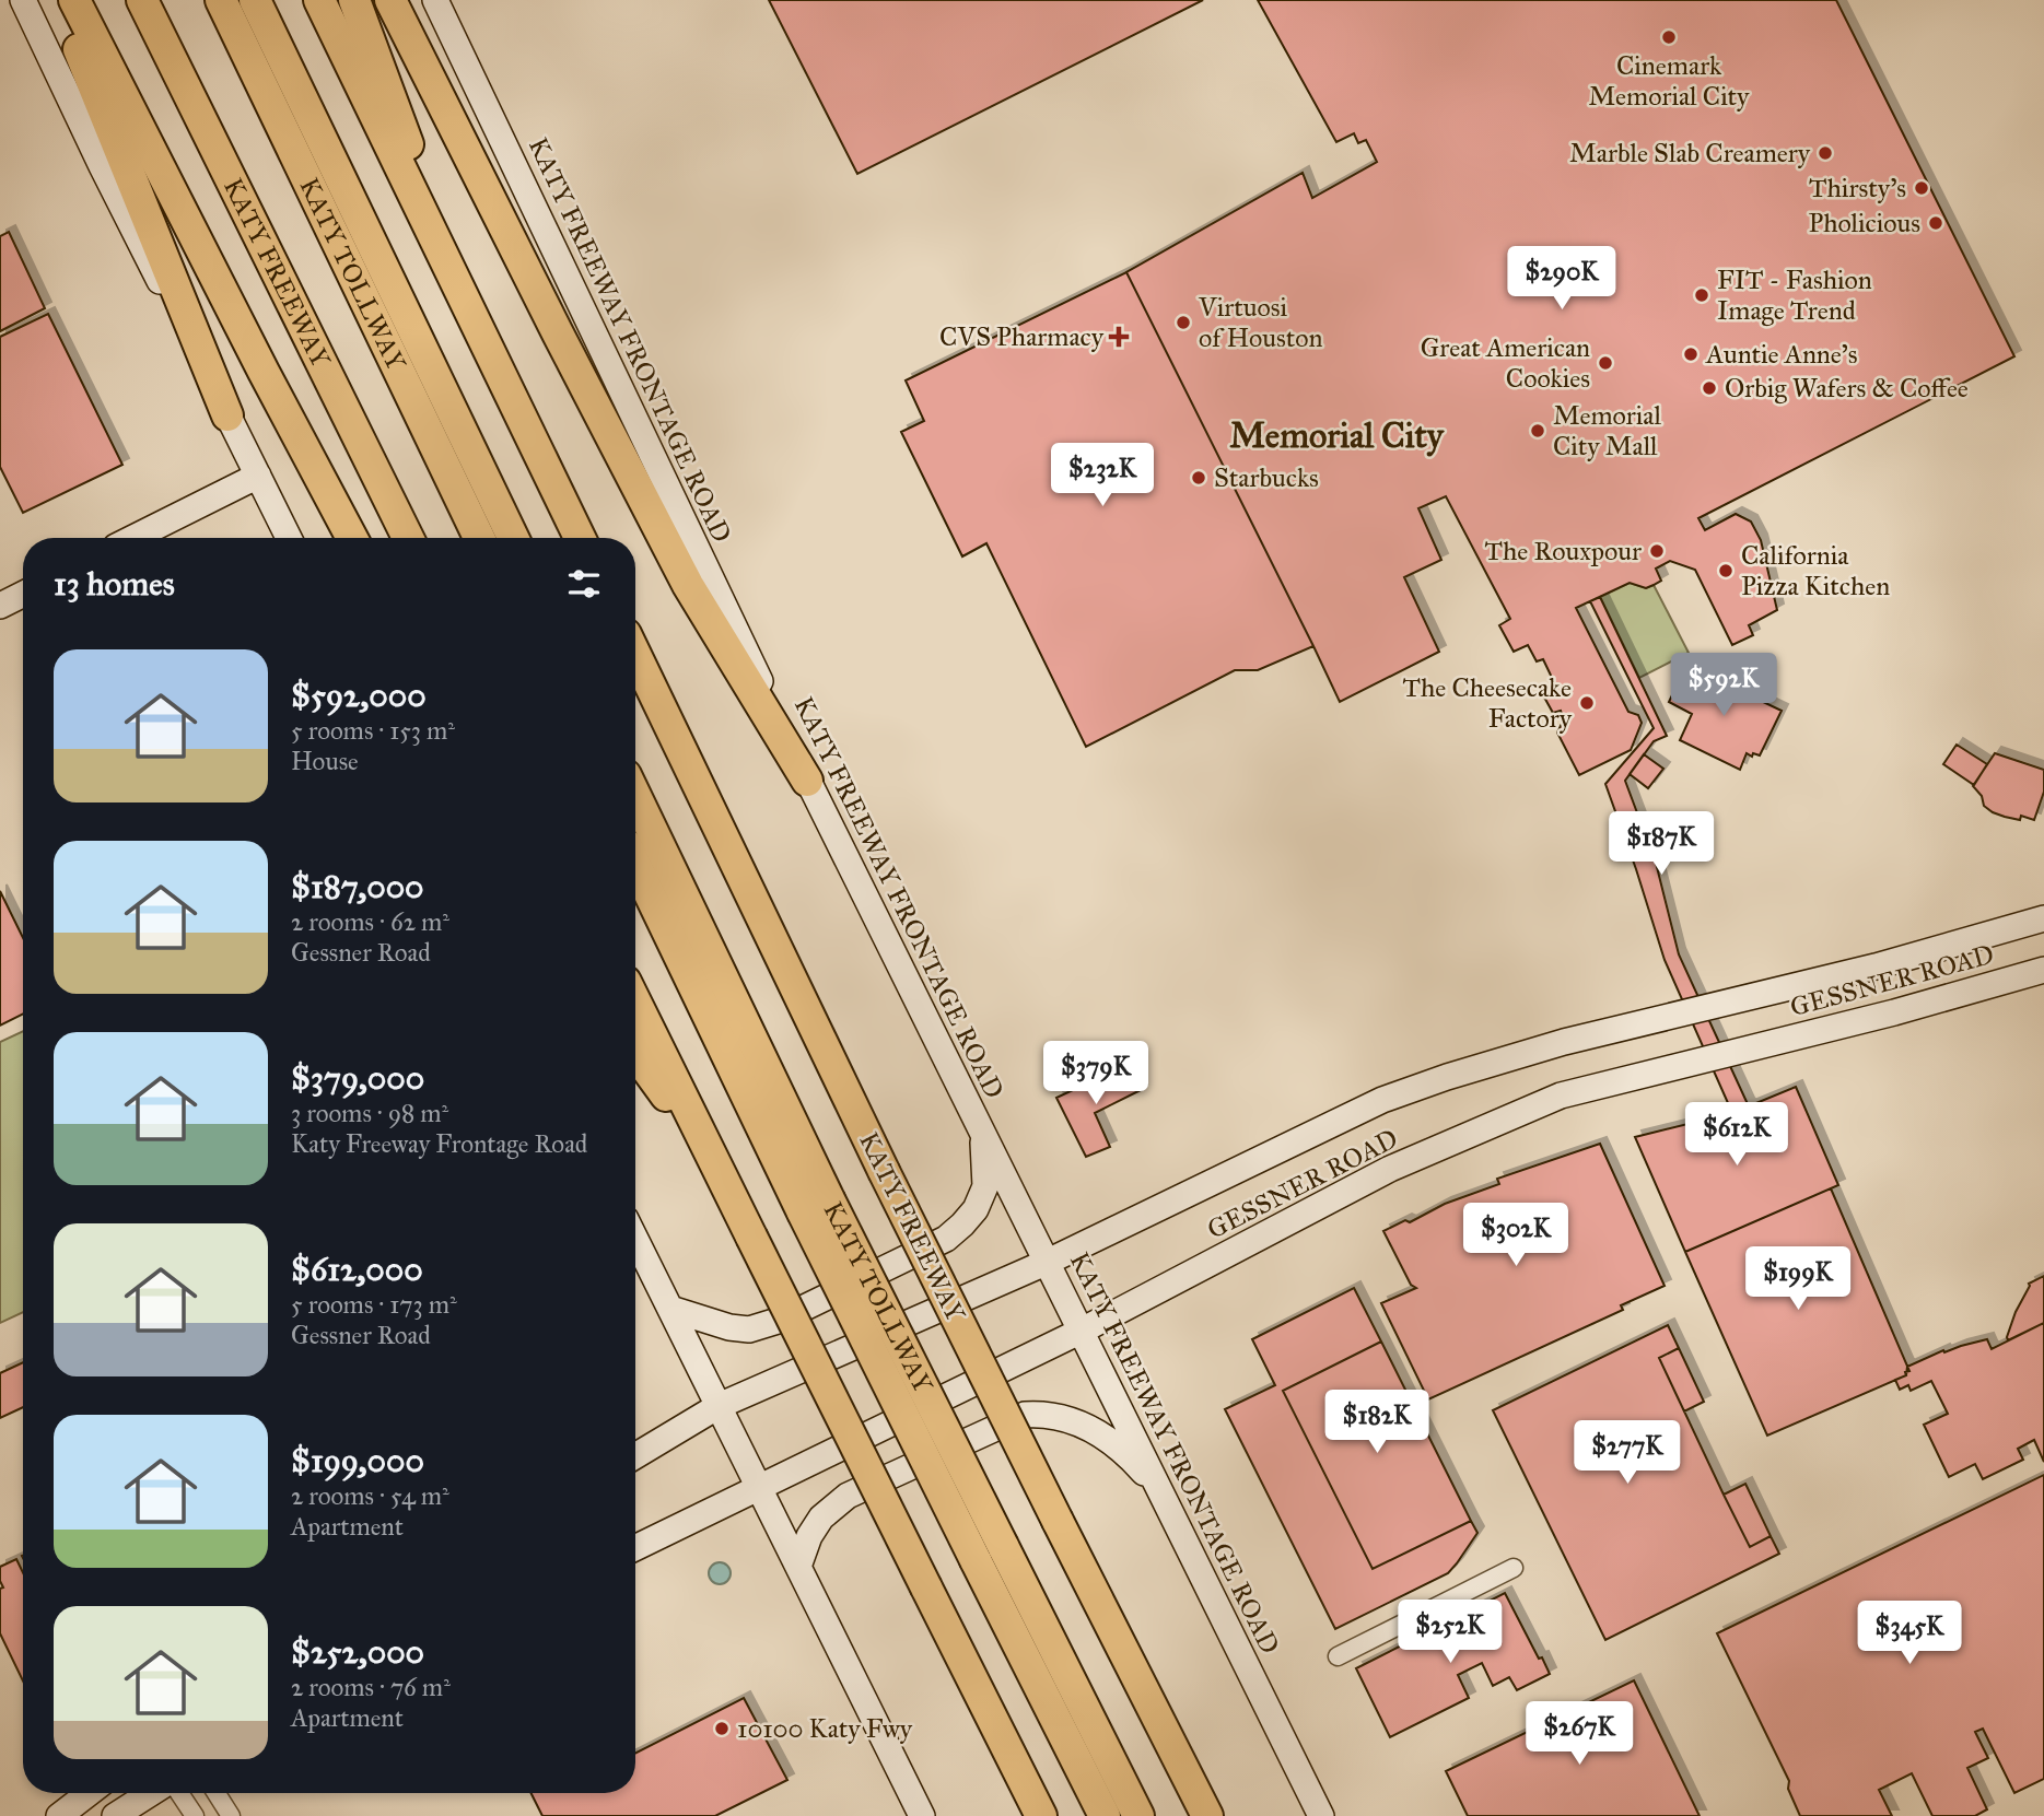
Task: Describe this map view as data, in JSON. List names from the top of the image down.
{
  "streets": {
    "highway": ["KATY FREEWAY", "KATY TOLLWAY"],
    "main road": ["KATY FREEWAY FRONTAGE ROAD", "GESSNER ROAD"]
  },
  "crossings": [
    ["KATY FREEWAY FRONTAGE ROAD", "GESSNER ROAD"]
  ],
  "districts": ["Memorial City"],
  "places": {
    "other": [
      "Cinemark Memorial City",
      "Marble Slab Creamery",
      "Thirsty's",
      "Pholicious",
      "FIT - Fashion Image Trend",
      "Virtuosi of Houston",
      "Auntie Anne's",
      "Great American Cookies",
      "Orbig Wafers & Coffee",
      "Memorial City Mall",
      "Starbucks",
      "The Rouxpour",
      "California Pizza Kitchen",
      "The Cheesecake Factory",
      "10100 Katy Fwy"
    ],
    "health": ["CVS Pharmacy"]
  },
  "page": {
    "price": [
      "$290K",
      "$232K",
      "$592K",
      "$187K",
      "$379K",
      "$612K",
      "$302K",
      "$199K",
      "$182K",
      "$277K",
      "$252K",
      "$345K",
      "$267K"
    ],
    "heading": "13 homes",
    "list": [
      {
        "name": "$592,000",
        "note": "5 rooms · 153 m² · House"
      },
      {
        "name": "$187,000",
        "note": "2 rooms · 62 m² · Gessner Road"
      },
      {
        "name": "$379,000",
        "note": "3 rooms · 98 m² · Katy Freeway Frontage Road"
      },
      {
        "name": "$612,000",
        "note": "5 rooms · 173 m² · Gessner Road"
      },
      {
        "name": "$199,000",
        "note": "2 rooms · 54 m² · Apartment"
      },
      {
        "name": "$252,000",
        "note": "2 rooms · 76 m² · Apartment"
      }
    ]
  }
}
